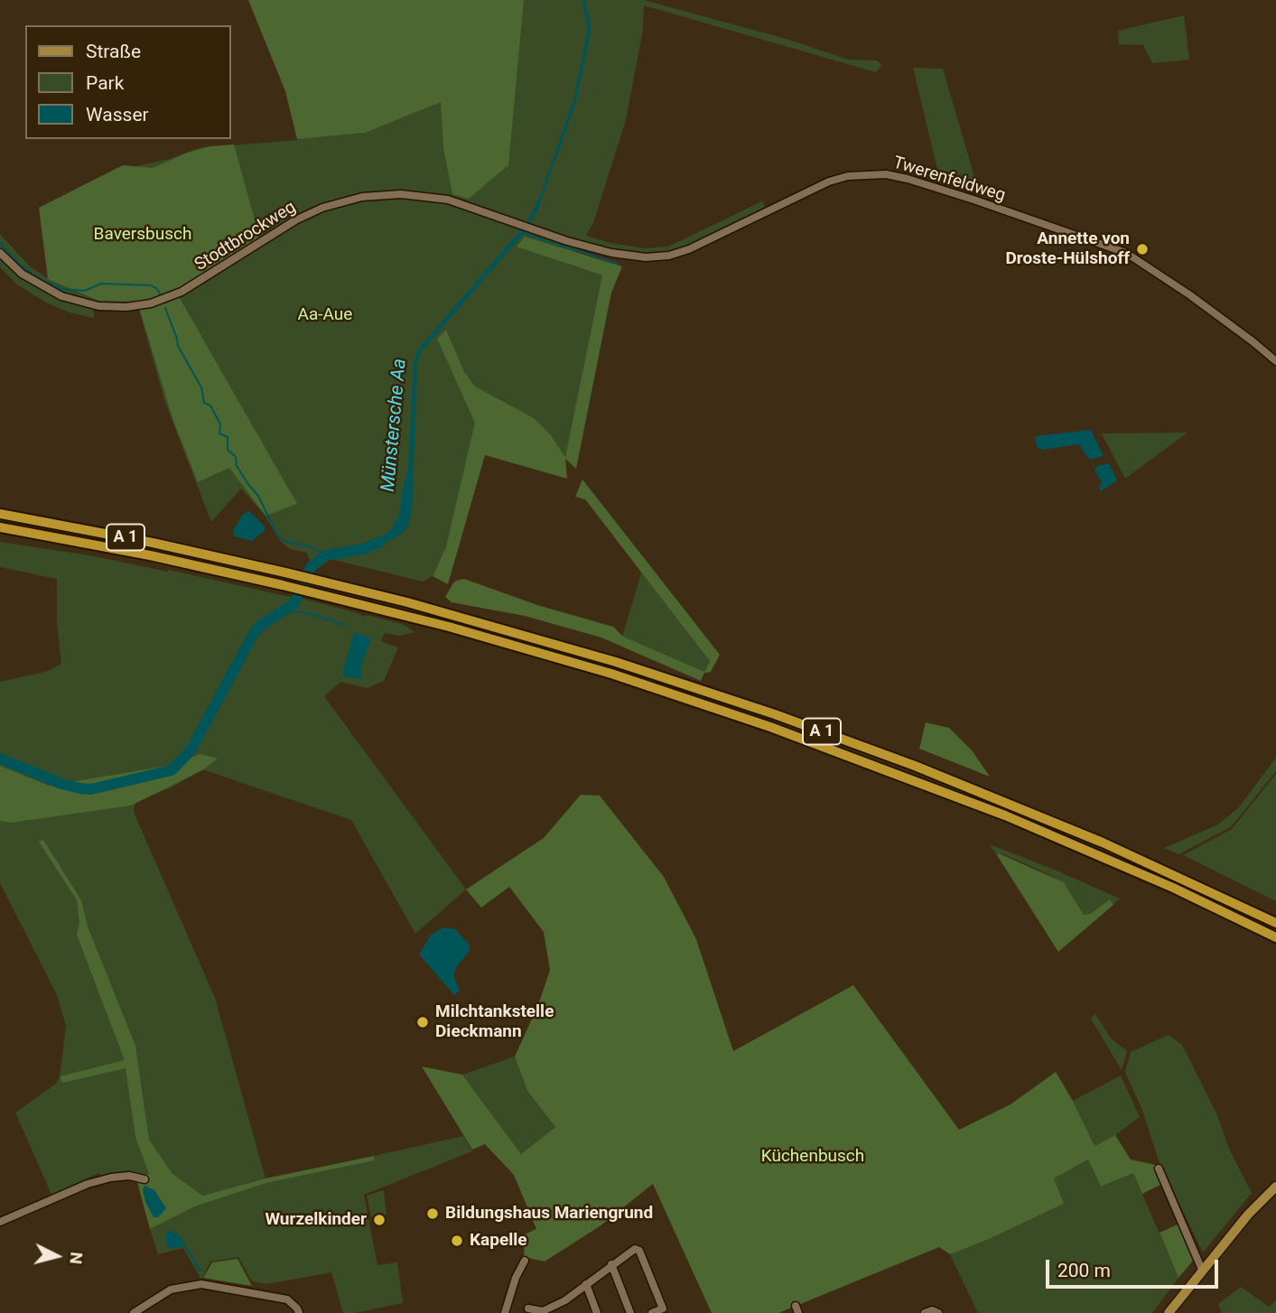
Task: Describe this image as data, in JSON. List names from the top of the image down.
{
  "streets": {
    "highway": ["A 1"],
    "street": ["Twerenfeldweg", "Stodtbrockweg"]
  },
  "crossings": [
    ["Twerenfeldweg", "Stodtbrockweg"]
  ],
  "water": ["Münstersche Aa"],
  "parks": ["Baversbusch", "Aa-Aue", "Küchenbusch"],
  "places": [
    "Annette von Droste-Hülshoff",
    "Milchtankstelle Dieckmann",
    "Bildungshaus Mariengrund",
    "Wurzelkinder",
    "Kapelle"
  ],
  "legend": ["Straße", "Park", "Wasser"],
  "scale_bar": "200 m",
  "north": "right"
}
